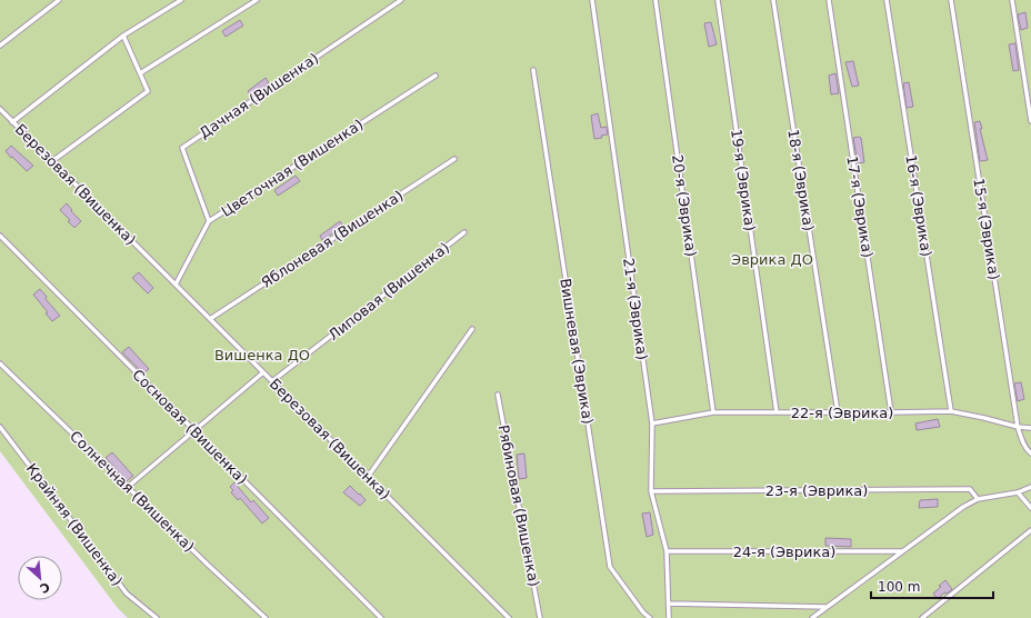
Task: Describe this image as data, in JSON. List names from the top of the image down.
{
  "streets": {
    "lane": [
      "Дачная (Вишенка)",
      "Цветочная (Вишенка)",
      "19-я (Эврика)",
      "18-я (Эврика)",
      "Березовая (Вишенка)",
      "20-я (Эврика)",
      "16-я (Эврика)",
      "17-я (Эврика)",
      "15-я (Эврика)",
      "Яблоневая (Вишенка)",
      "Липовая (Вишенка)",
      "21-я (Эврика)",
      "Вишневая (Эврика)",
      "22-я (Эврика)",
      "Сосновая (Вишенка)",
      "23-я (Эврика)",
      "Солнечная (Вишенка)",
      "Рябиновая (Вишенка)",
      "Крайняя (Вишенка)",
      "24-я (Эврика)"
    ]
  },
  "crossings": [
    ["Дачная (Вишенка)", "Цветочная (Вишенка)"],
    ["Цветочная (Вишенка)", "Березовая (Вишенка)"],
    ["19-я (Эврика)", "22-я (Эврика)"],
    ["18-я (Эврика)", "22-я (Эврика)"],
    ["Березовая (Вишенка)", "Яблоневая (Вишенка)"],
    ["Березовая (Вишенка)", "Липовая (Вишенка)"],
    ["20-я (Эврика)", "22-я (Эврика)"],
    ["16-я (Эврика)", "22-я (Эврика)"],
    ["17-я (Эврика)", "22-я (Эврика)"],
    ["15-я (Эврика)", "22-я (Эврика)"],
    ["21-я (Эврика)", "22-я (Эврика)"],
    ["21-я (Эврика)", "23-я (Эврика)"],
    ["21-я (Эврика)", "24-я (Эврика)"]
  ],
  "parks": ["Эврика ДО", "Вишенка ДО"],
  "scale_bar": "100 m",
  "north": "bottom right"
}
